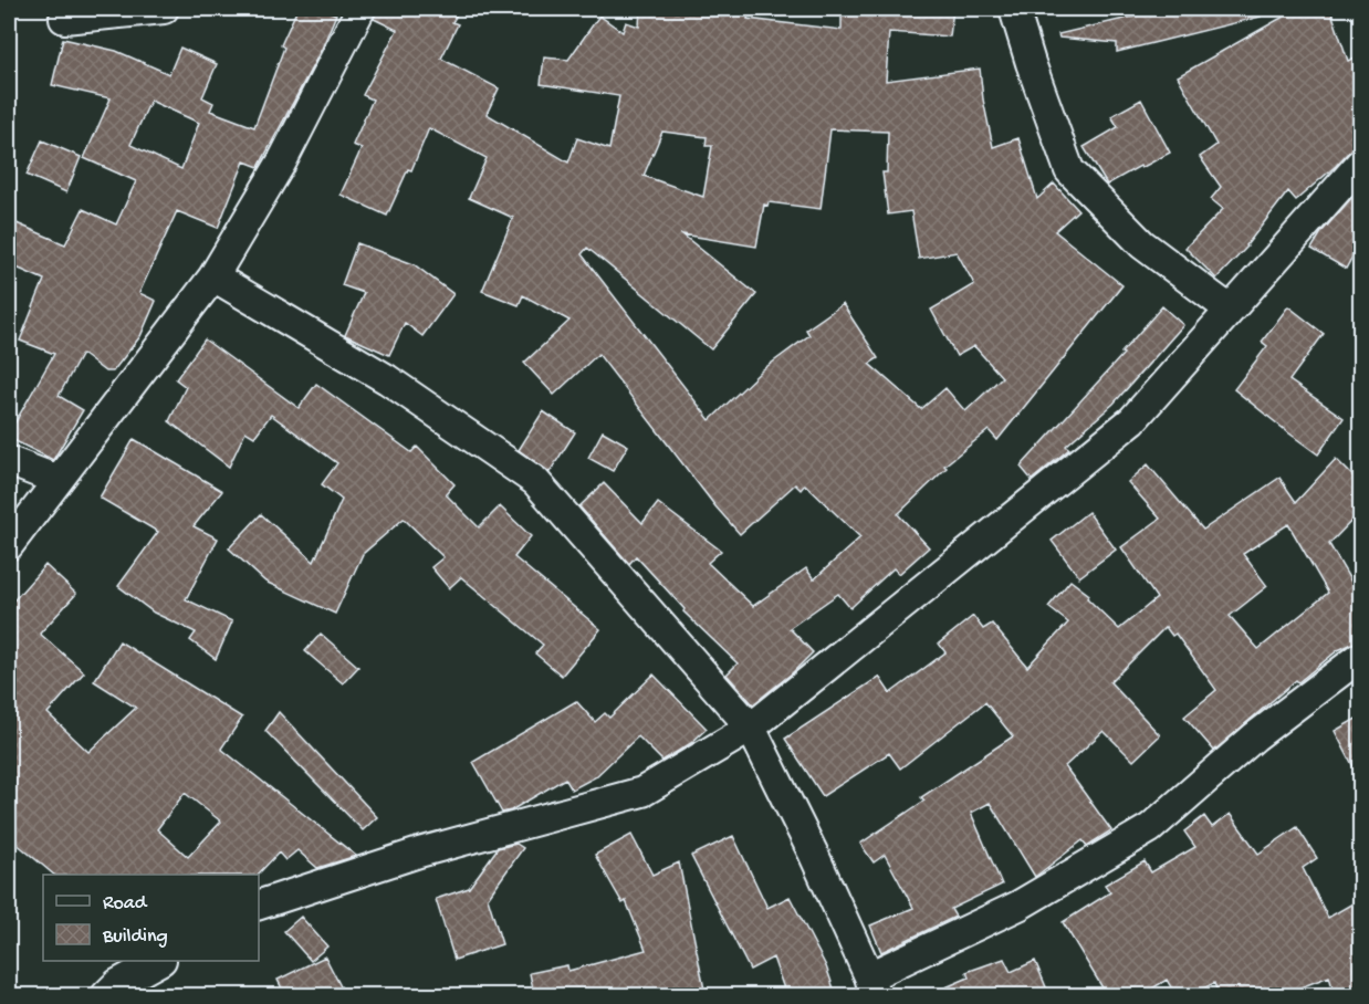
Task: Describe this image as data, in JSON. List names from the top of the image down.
{
  "legend": ["Road", "Building"]
}
